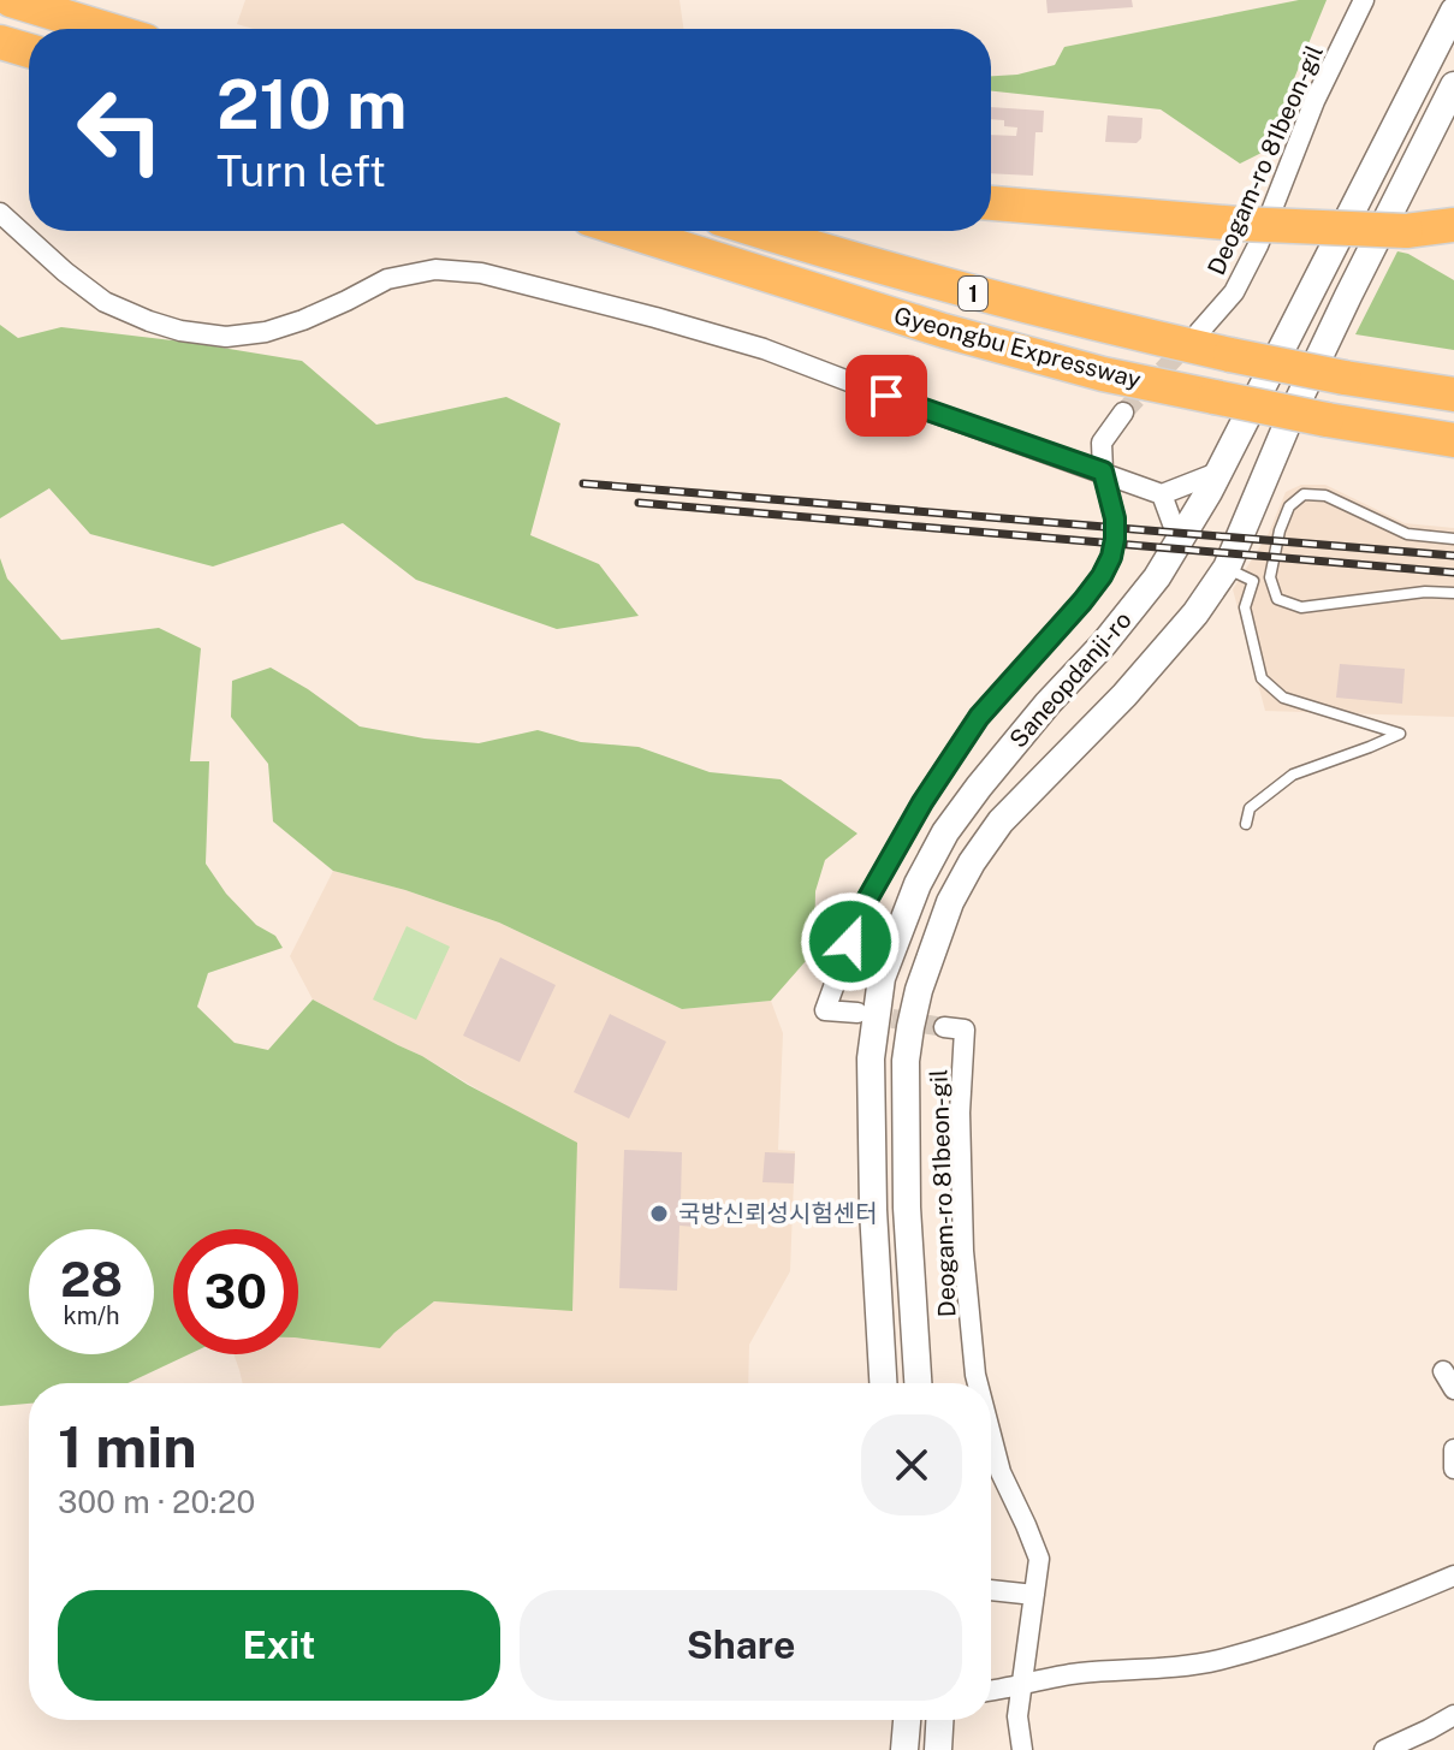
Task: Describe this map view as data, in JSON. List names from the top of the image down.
{
  "streets": {
    "highway": ["1", "Gyeongbu Expressway"],
    "main road": ["Saneopdanji-ro"],
    "street": ["Deogam-ro 81beon-gil"]
  },
  "places": ["국방신뢰성시험센터"],
  "page": {
    "turn": ["210 m", "Turn left"],
    "speed": "28 km/h",
    "limit": "30",
    "heading": ["1 min", "300 m · 20:20"],
    "buttons": ["Exit", "Share"]
  }
}
